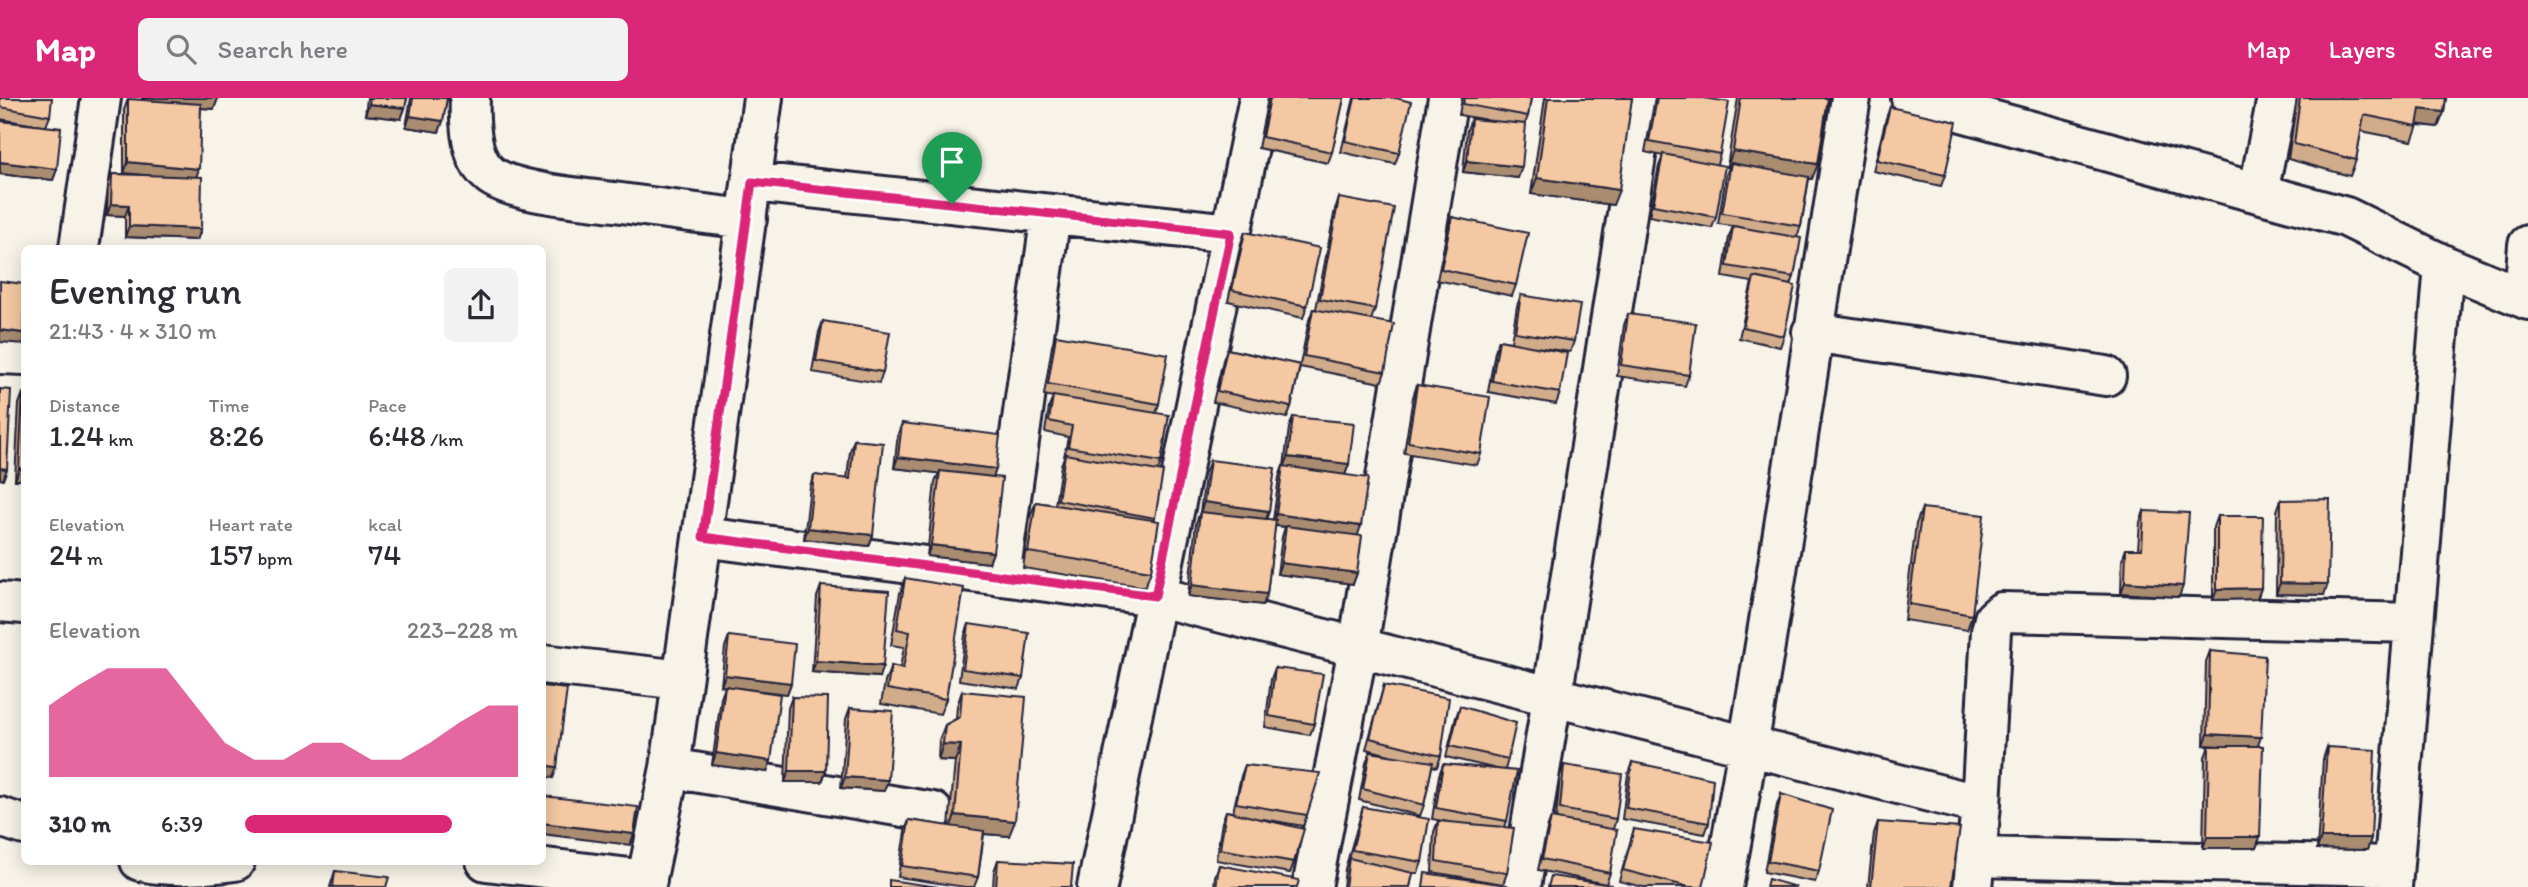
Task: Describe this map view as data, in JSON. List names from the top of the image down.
{
  "page": {
    "header": "Map",
    "search": "Search here",
    "nav": ["Map", "Layers", "Share"],
    "heading": ["Evening run", "21:43 · 4 × 310 m"],
    "stats": [
      ["Distance", "1.24 km"],
      ["Time", "8:26"],
      ["Pace", "6:48 /km"],
      ["Elevation", "24 m"],
      ["Heart rate", "157 bpm"],
      ["kcal", "74"]
    ],
    "chart": ["Elevation", "223–228 m"],
    "list": [
      {
        "name": "310 m",
        "note": "6:39"
      }
    ]
  }
}
